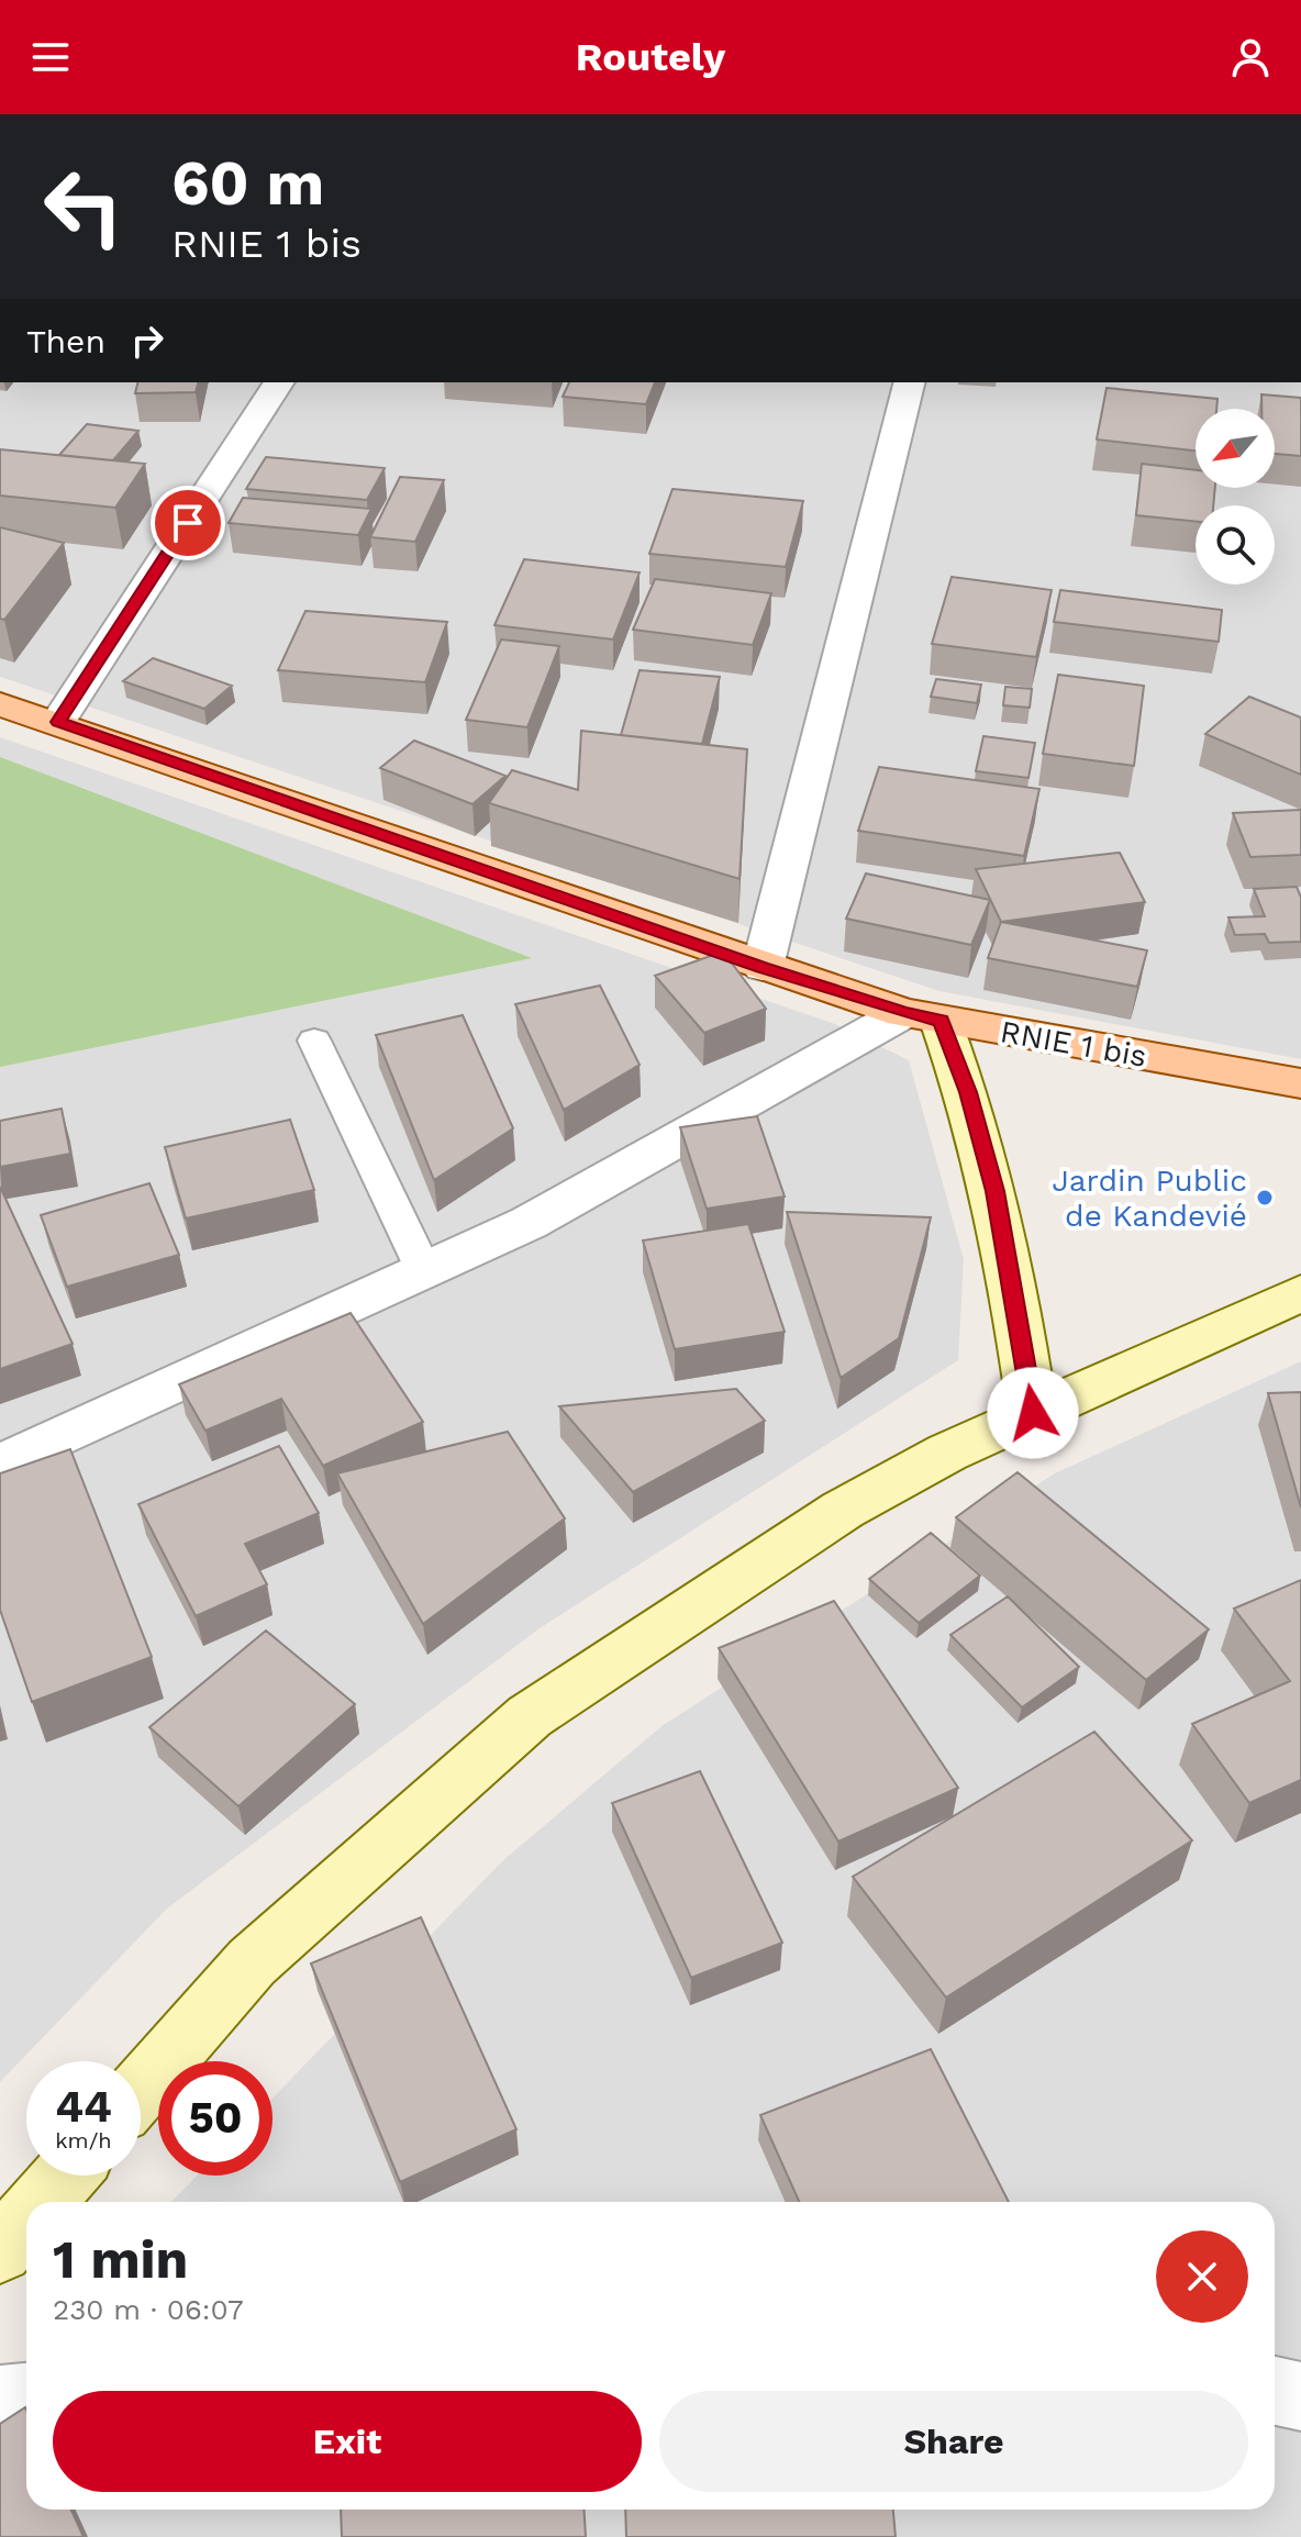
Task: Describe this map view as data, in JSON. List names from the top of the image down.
{
  "streets": {
    "main road": ["RNIE 1 bis"]
  },
  "places": ["Jardin Public de Kandevié"],
  "north": "bottom left",
  "page": {
    "header": "Routely",
    "turn": ["60 m", "RNIE 1 bis"],
    "then": "Then",
    "speed": "44 km/h",
    "limit": "50",
    "heading": ["1 min", "230 m · 06:07"],
    "buttons": ["Exit", "Share"]
  }
}
